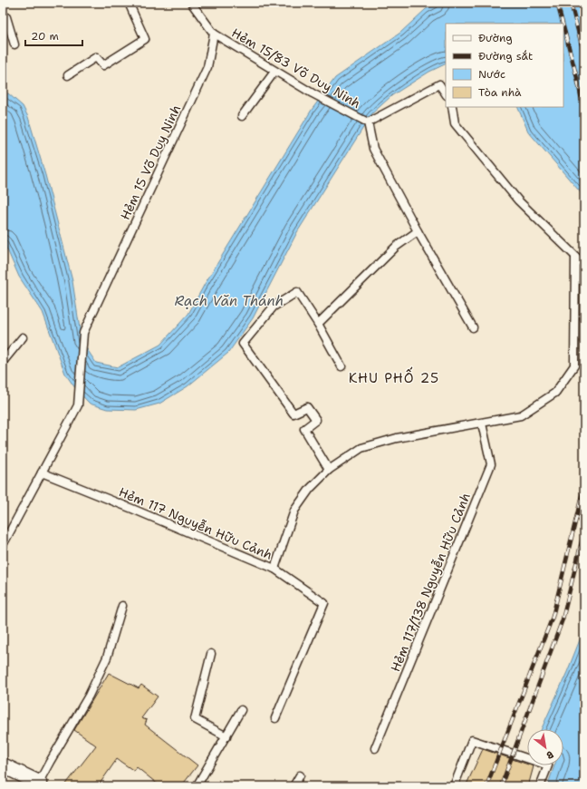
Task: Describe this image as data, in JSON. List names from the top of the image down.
{
  "streets": {
    "lane": [
      "Hẻm 15/83 Võ Duy Ninh",
      "Hẻm 15 Võ Duy Ninh",
      "Hẻm 117 Nguyễn Hữu Cảnh",
      "Hẻm 117/138 Nguyễn Hữu Cảnh"
    ]
  },
  "crossings": [
    ["Hẻm 15/83 Võ Duy Ninh", "Hẻm 15 Võ Duy Ninh"],
    ["Hẻm 15 Võ Duy Ninh", "Hẻm 117 Nguyễn Hữu Cảnh"],
    ["Hẻm 117 Nguyễn Hữu Cảnh", "Hẻm 117/138 Nguyễn Hữu Cảnh"]
  ],
  "districts": ["KHU PHỐ 25"],
  "water": ["Rạch Văn Thánh"],
  "legend": [
    "Đường",
    "Đường sắt",
    "Nước",
    "Tòa nhà"
  ],
  "scale_bar": "20 m",
  "north": "bottom right"
}
